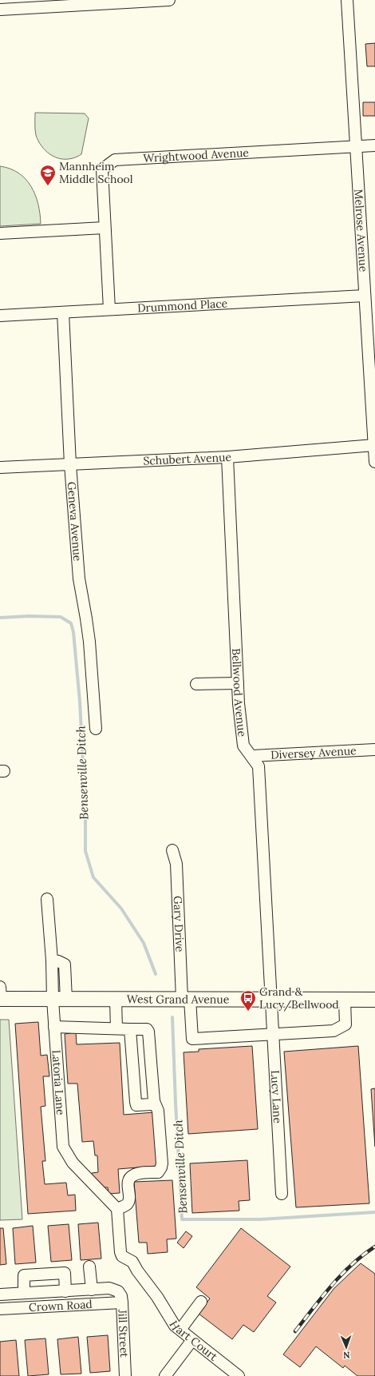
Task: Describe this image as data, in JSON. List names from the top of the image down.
{
  "streets": {
    "main road": ["West Grand Avenue"],
    "street": [
      "Wrightwood Avenue",
      "Melrose Avenue",
      "Drummond Place",
      "Schubert Avenue",
      "Geneva Avenue",
      "Bellwood Avenue",
      "Diversey Avenue",
      "Gary Drive",
      "Latoria Lane",
      "Lucy Lane",
      "Crown Road",
      "Jill Street",
      "Hart Court"
    ]
  },
  "crossings": [
    ["Wrightwood Avenue", "Melrose Avenue"],
    ["Wrightwood Avenue", "Drummond Place"],
    ["Melrose Avenue", "Drummond Place"],
    ["Melrose Avenue", "Schubert Avenue"],
    ["Drummond Place", "Geneva Avenue"],
    ["Schubert Avenue", "Geneva Avenue"],
    ["Schubert Avenue", "Bellwood Avenue"],
    ["Bellwood Avenue", "Diversey Avenue"],
    ["Bellwood Avenue", "West Grand Avenue"],
    ["Bellwood Avenue", "Lucy Lane"],
    ["Gary Drive", "West Grand Avenue"],
    ["Gary Drive", "Lucy Lane"],
    ["West Grand Avenue", "Latoria Lane"],
    ["West Grand Avenue", "Lucy Lane"],
    ["Latoria Lane", "Hart Court"],
    ["Crown Road", "Jill Street"]
  ],
  "water": ["Bensenville Ditch"],
  "places": {
    "school or university": ["Mannheim Middle School"],
    "bus stop": ["Grand & Lucy/Bellwood"]
  },
  "north": "bottom"
}
